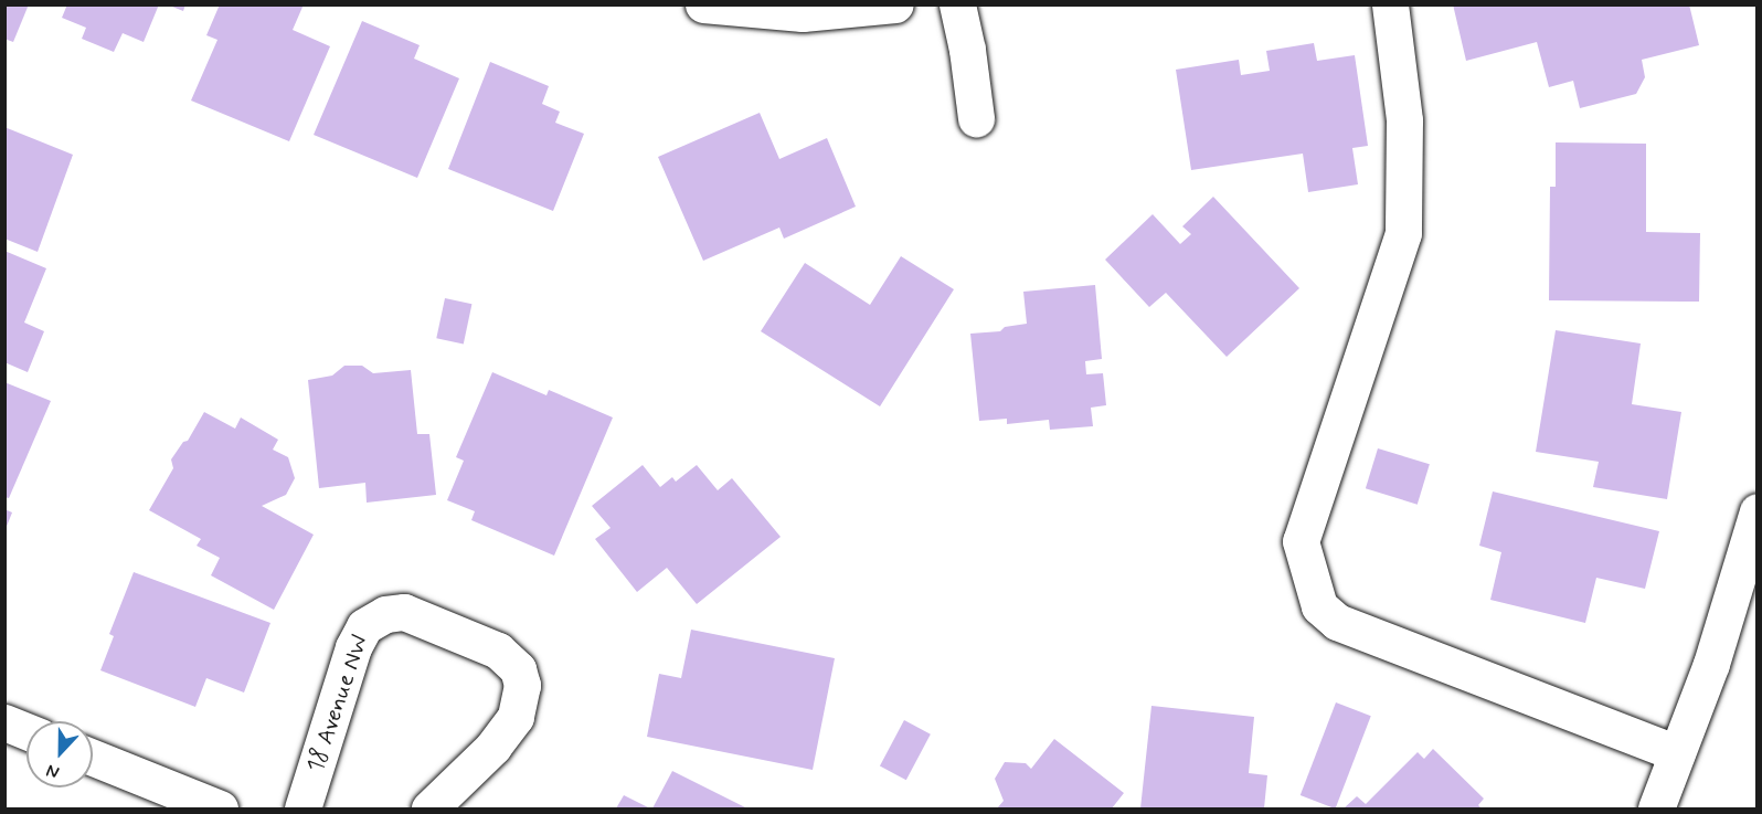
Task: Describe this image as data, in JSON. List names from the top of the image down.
{
  "streets": {
    "street": ["18 Avenue NW"]
  },
  "north": "bottom"
}
